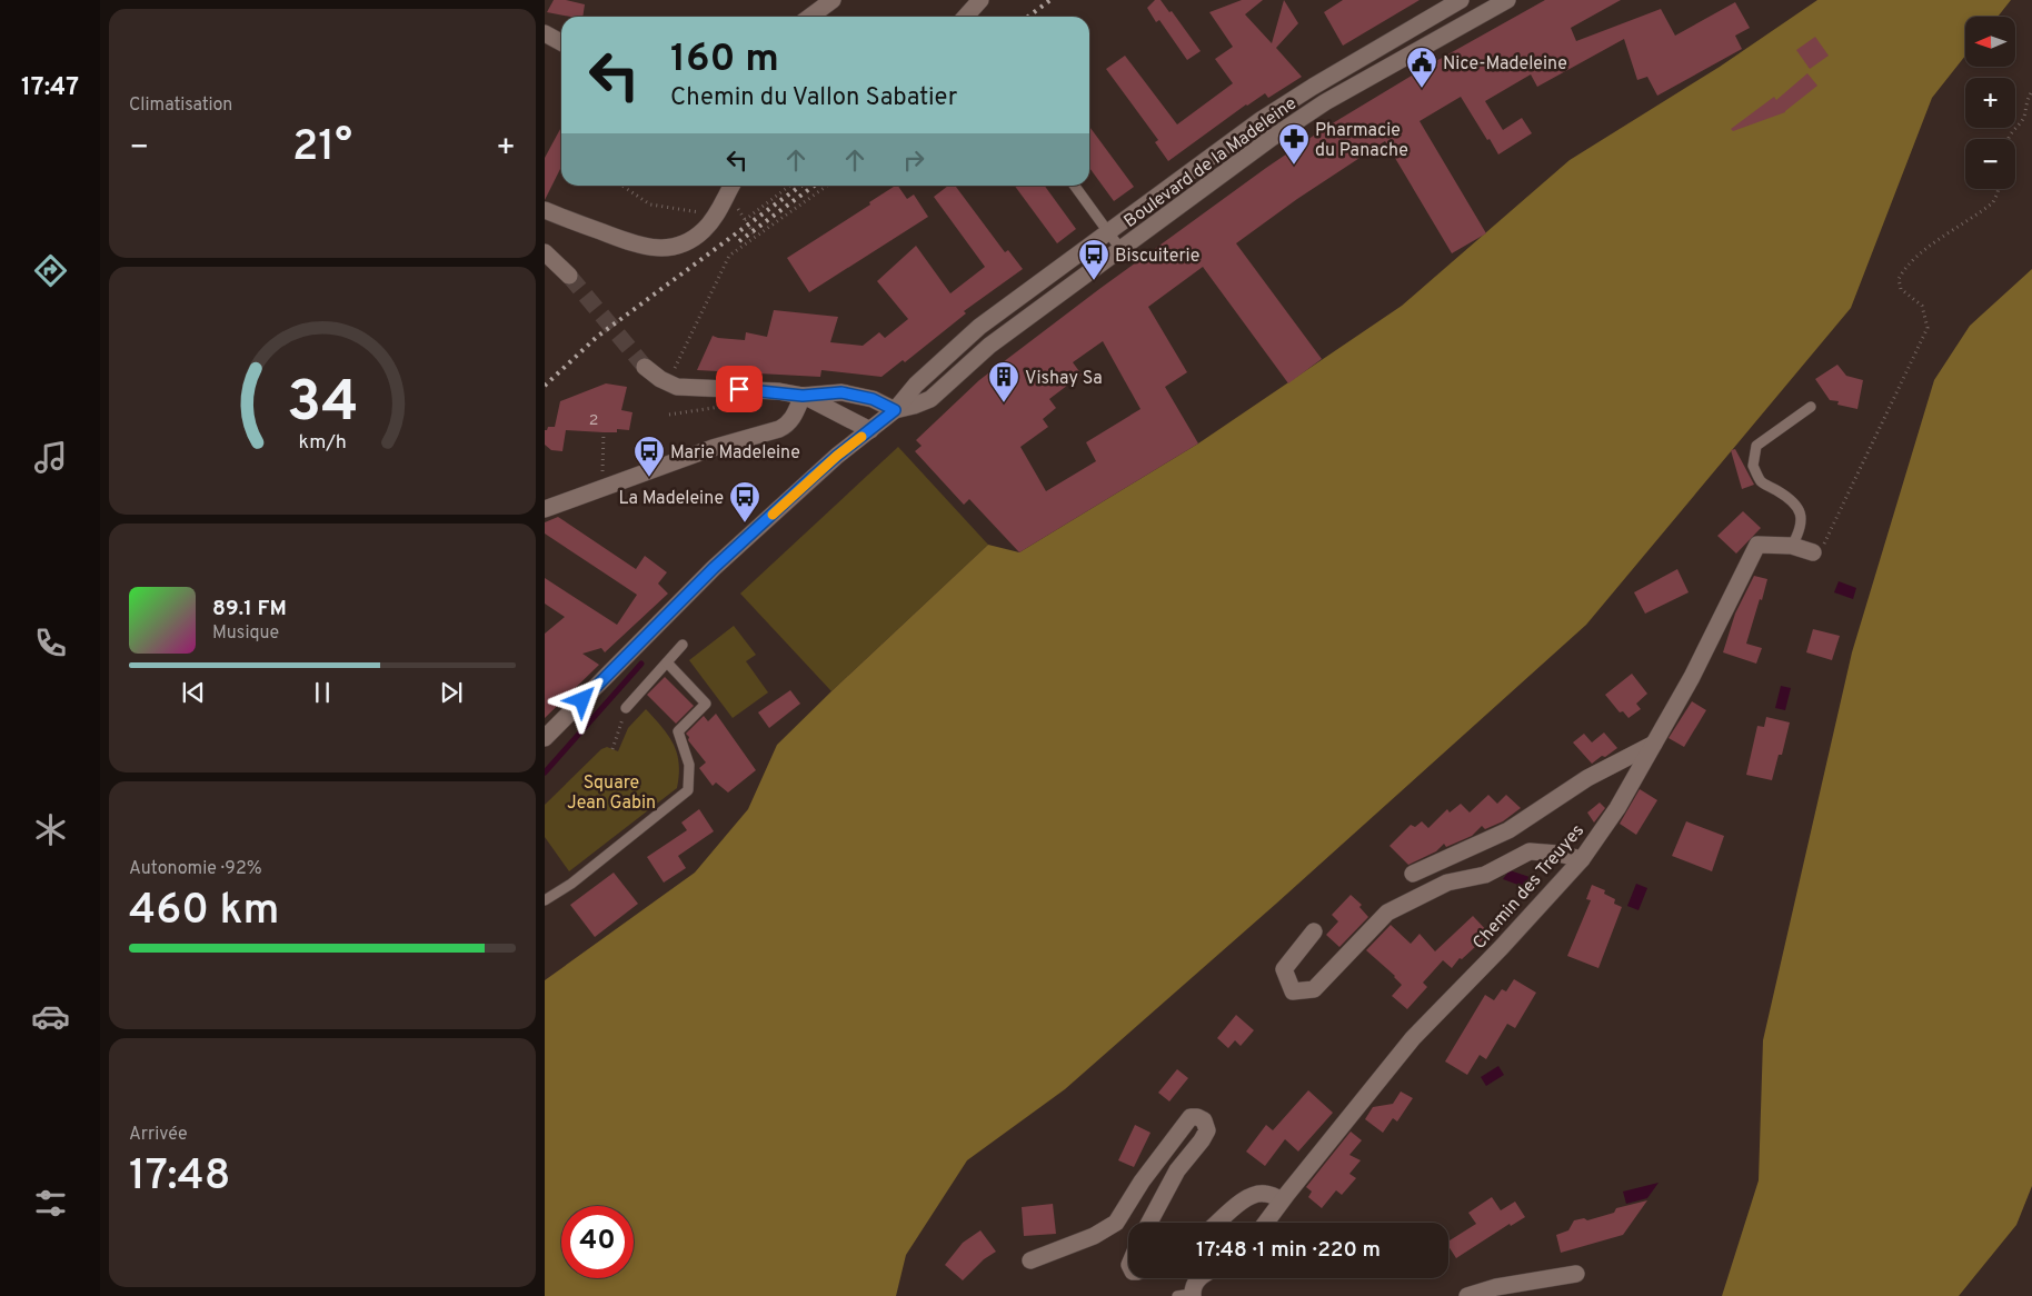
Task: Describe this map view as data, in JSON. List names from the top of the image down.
{
  "streets": {
    "street": ["Boulevard de la Madeleine", "Chemin des Treuyes"]
  },
  "parks": ["Square Jean Gabin"],
  "places": {
    "public building": ["Nice-Madeleine"],
    "pharmacy": ["Pharmacie du Panache"],
    "bus stop": ["Biscuiterie", "Marie Madeleine", "La Madeleine"],
    "building": ["Vishay Sa"]
  },
  "house_numbers": ["2"],
  "north": "left",
  "page": {
    "tabs": "17:47",
    "tile": [
      "Climatisation",
      ["Autonomie · 92%", "460 km"],
      ["Arrivée", "17:48"]
    ],
    "map_buttons": ["+", "−"],
    "turn": ["160 m", "Chemin du Vallon Sabatier"],
    "heat": ["−", "21°", "+"],
    "song": ["89.1 FM", "Musique"],
    "limit": "40",
    "trip": "17:48 · 1 min · 220 m",
    "gauge": ["34", "km/h"]
  }
}
